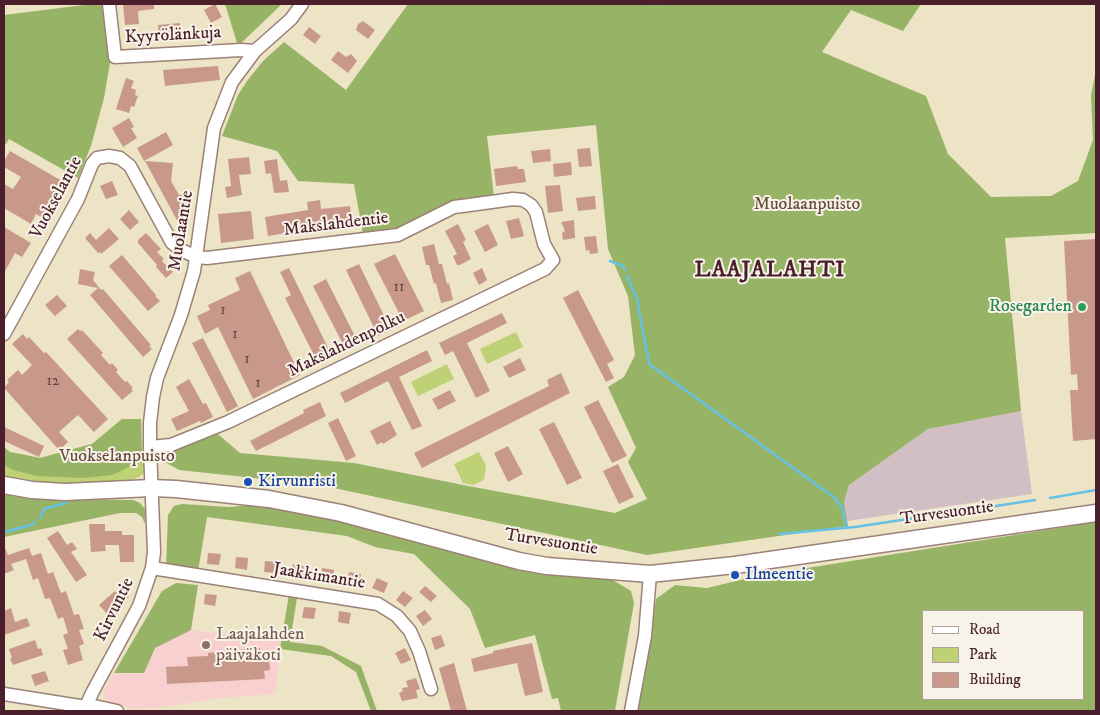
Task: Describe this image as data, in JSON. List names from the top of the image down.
{
  "streets": {
    "main road": ["Turvesuontie"],
    "street": [
      "Kyyrölänkuja",
      "Vuokselantie",
      "Makslahdentie",
      "Muolaantie",
      "Makslahdenpolku",
      "Jaakkimantie",
      "Kirvuntie"
    ]
  },
  "crossings": [
    ["Kyyrölänkuja", "Muolaantie"],
    ["Vuokselantie", "Makslahdentie"],
    ["Vuokselantie", "Muolaantie"],
    ["Makslahdentie", "Muolaantie"],
    ["Makslahdentie", "Makslahdenpolku"],
    ["Muolaantie", "Makslahdenpolku"],
    ["Muolaantie", "Turvesuontie"],
    ["Muolaantie", "Kirvuntie"],
    ["Turvesuontie", "Kirvuntie"],
    ["Jaakkimantie", "Kirvuntie"]
  ],
  "districts": ["LAAJALAHTI"],
  "parks": ["Muolaanpuisto", "Vuokselanpuisto"],
  "places": [
    "Rosegarden",
    "Kirvunristi",
    "Ilmeentie",
    "Laajalahden päiväkoti"
  ],
  "house_numbers": [
    "11",
    "1",
    "1",
    "1",
    "12",
    "1"
  ],
  "legend": ["Road", "Park", "Building"]
}
